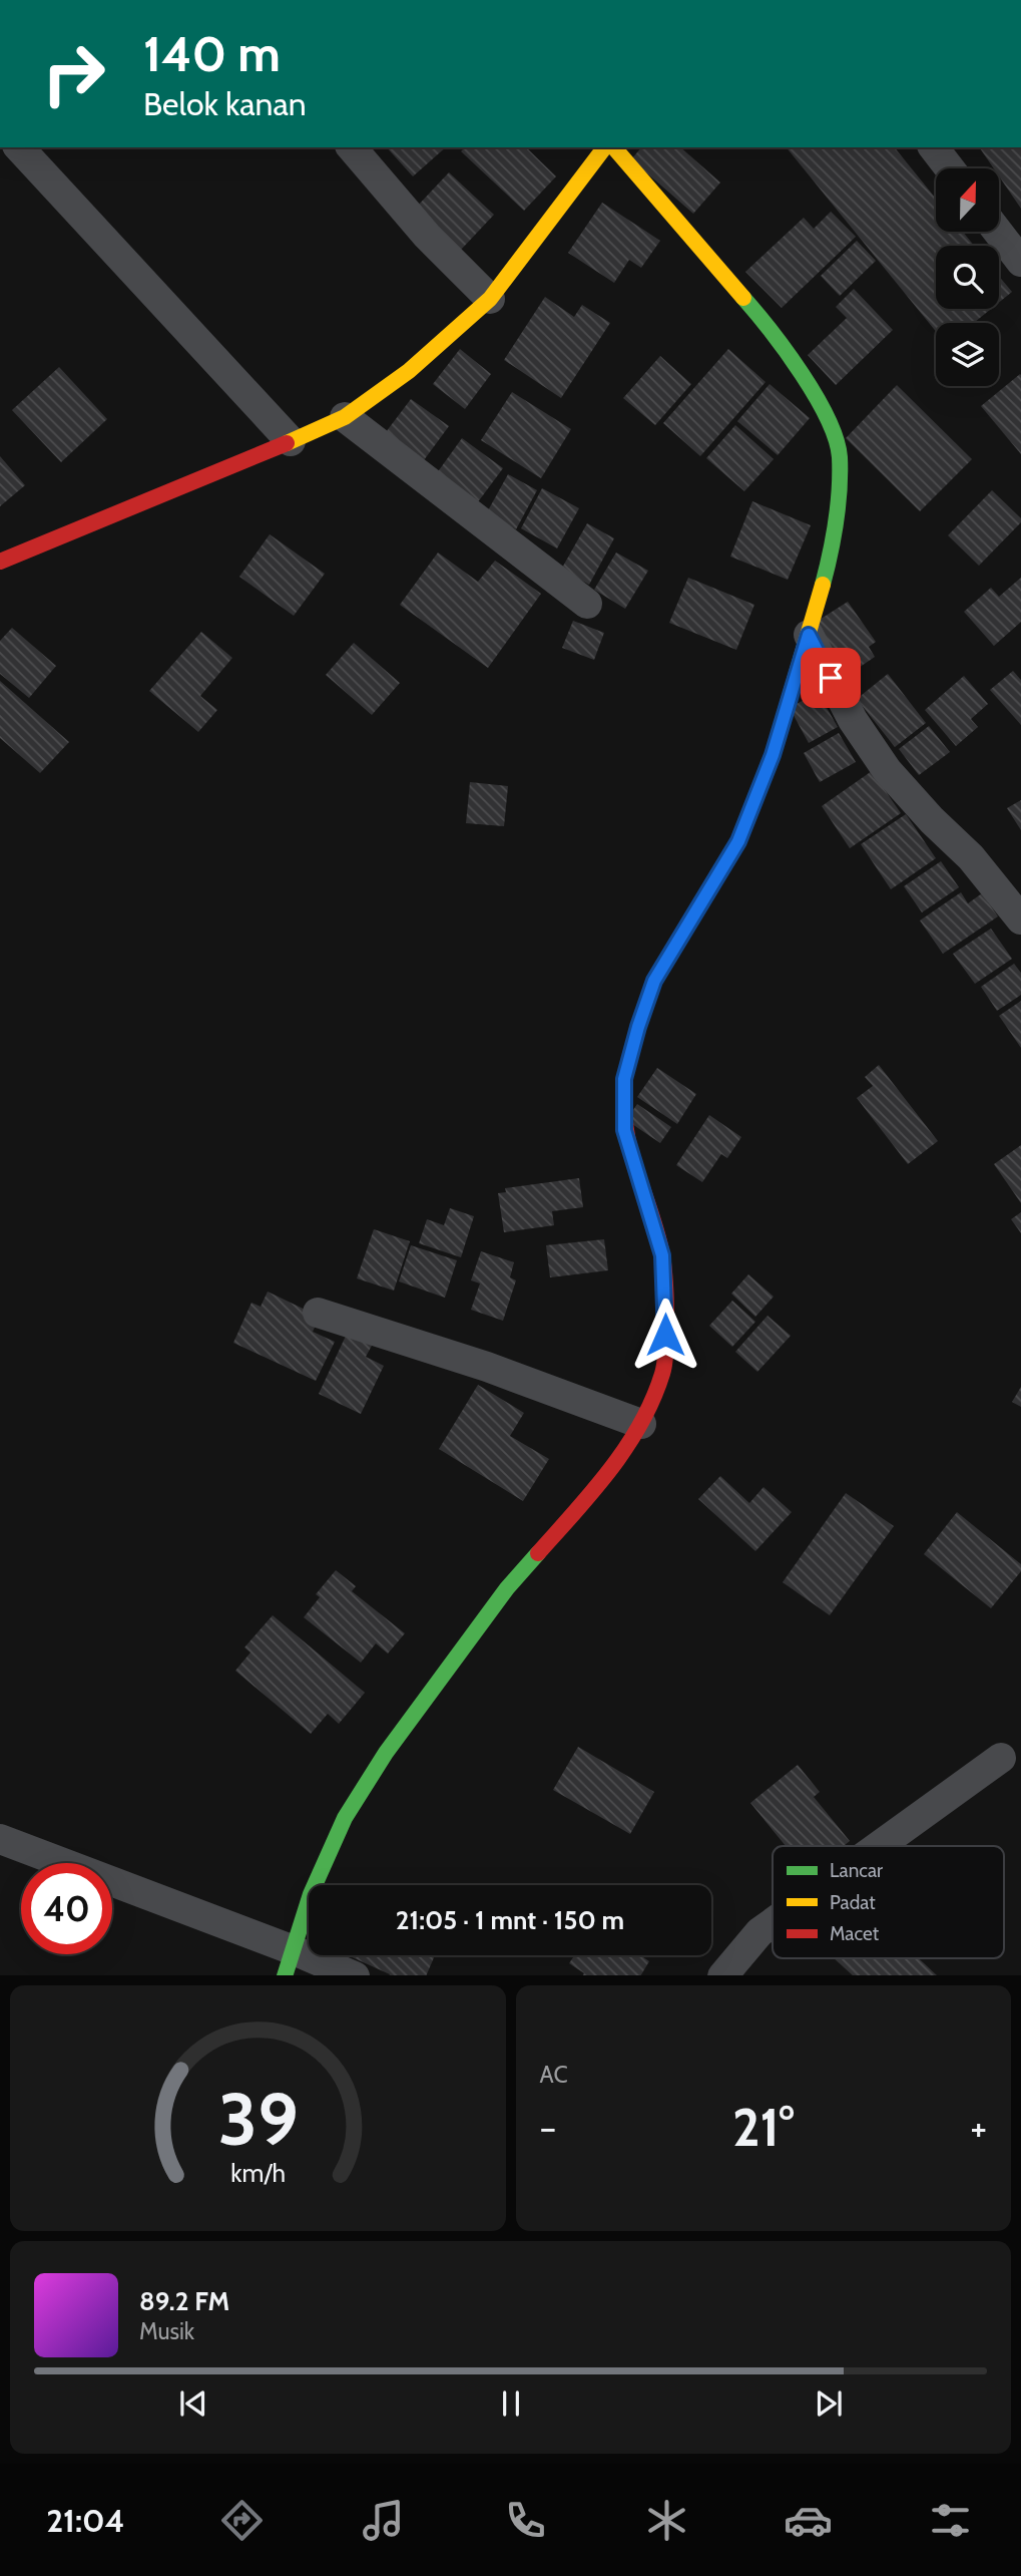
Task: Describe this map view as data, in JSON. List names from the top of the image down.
{
  "legend": ["Lancar", "Padat", "Macet"],
  "north": "top",
  "page": {
    "turn": ["140 m", "Belok kanan"],
    "limit": "40",
    "trip": "21:05 · 1 mnt · 150 m",
    "tile": "AC",
    "heat": ["−", "21°", "+"],
    "song": ["89.2 FM", "Musik"],
    "tabs": "21:04",
    "gauge": ["39", "km/h"]
  }
}
